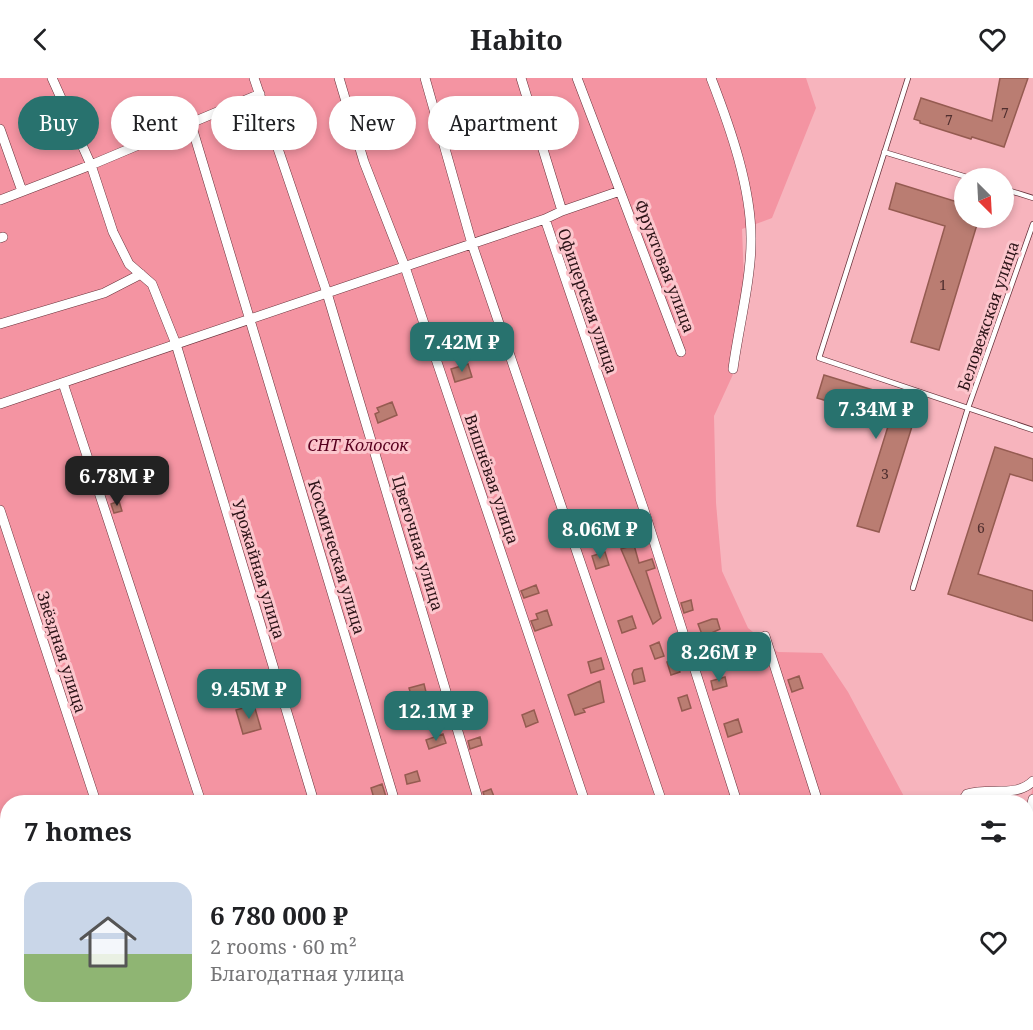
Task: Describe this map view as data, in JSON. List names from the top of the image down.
{
  "streets": {
    "street": [
      "Фруктовая улица",
      "Офицерская улица",
      "Вишнёвая улица",
      "Цветочная улица",
      "Космическая улица",
      "Урожайная улица",
      "Звёздная улица"
    ],
    "lane": ["Беловежская улица"]
  },
  "crossings": [
    ["Офицерская улица", "Вишнёвая улица"],
    ["Офицерская улица", "Цветочная улица"],
    ["Офицерская улица", "Космическая улица"],
    ["Офицерская улица", "Урожайная улица"]
  ],
  "parks": ["СНТ Колосок"],
  "house_numbers": [
    "7",
    "7",
    "1",
    "3",
    "6"
  ],
  "north": "bottom right",
  "page": {
    "header": "Habito",
    "chip": [
      "Buy",
      "Rent",
      "Filters",
      "New",
      "Apartment"
    ],
    "price": [
      "7.42M ₽",
      "7.34M ₽",
      "6.78M ₽",
      "8.06M ₽",
      "8.26M ₽",
      "9.45M ₽",
      "12.1M ₽"
    ],
    "heading": "7 homes",
    "list": [
      {
        "name": "6 780 000 ₽",
        "note": "2 rooms · 60 m² · Благодатная улица"
      }
    ]
  }
}
